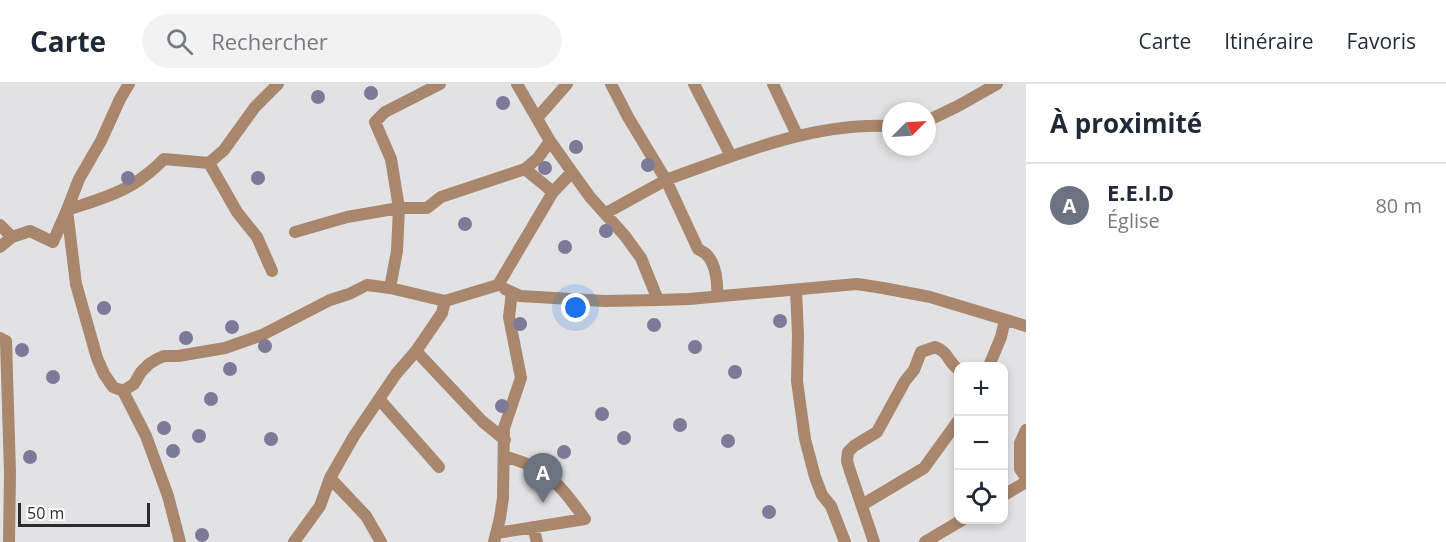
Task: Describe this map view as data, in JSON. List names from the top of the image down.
{
  "scale_bar": "50 m",
  "north": "top right",
  "page": {
    "header": "Carte",
    "search": "Rechercher",
    "nav": ["Carte", "Itinéraire", "Favoris"],
    "heading": "À proximité",
    "list": [
      {
        "mark": "A",
        "name": "E.E.I.D",
        "note": "Église",
        "value": "80 m"
      }
    ],
    "map_buttons": ["+", "−"],
    "pins": "A",
    "scale": "50 m"
  }
}
